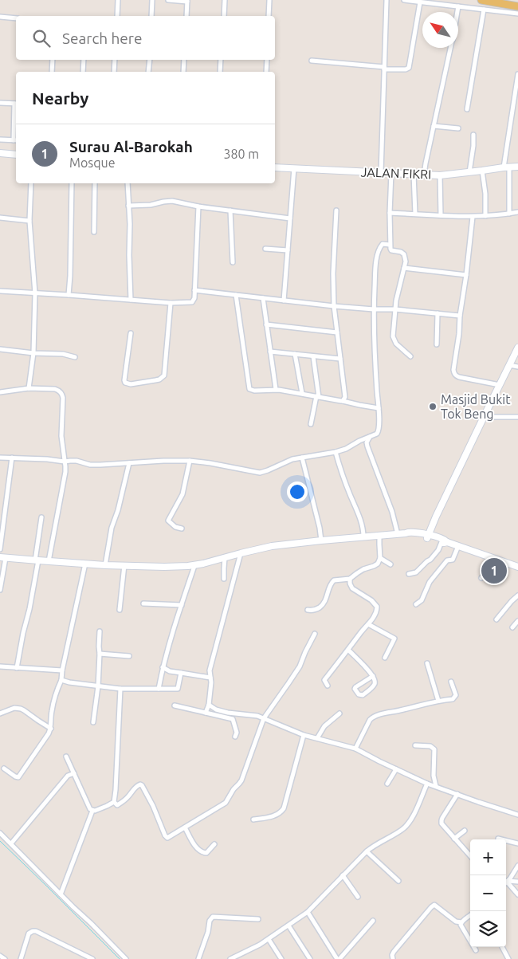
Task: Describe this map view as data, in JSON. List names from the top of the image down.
{
  "streets": {
    "main road": ["JALAN FIKRI"]
  },
  "places": ["Masjid Bukit Tok Beng"],
  "north": "top left",
  "page": {
    "search": "Search here",
    "heading": "Nearby",
    "list": [
      {
        "mark": "1",
        "name": "Surau Al-Barokah",
        "note": "Mosque",
        "value": "380 m"
      }
    ],
    "pins": "1",
    "map_buttons": ["+", "−"]
  }
}
